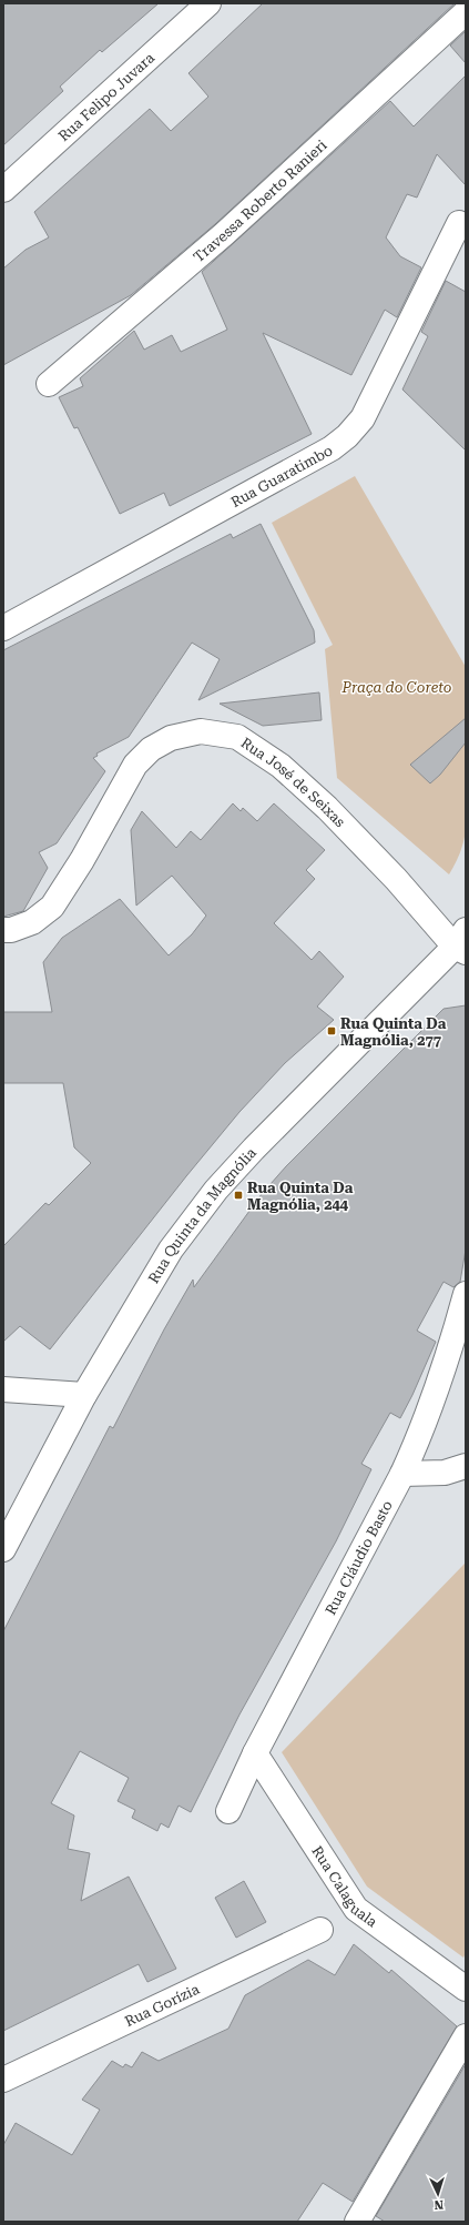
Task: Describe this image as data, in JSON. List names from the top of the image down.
{
  "streets": {
    "street": [
      "Rua Felipo Juvara",
      "Travessa Roberto Ranieri",
      "Rua Guaratimbo",
      "Rua José de Seixas",
      "Rua Quinta da Magnólia",
      "Rua Cláudio Basto",
      "Rua Calaguala",
      "Rua Gorízia"
    ]
  },
  "crossings": [
    ["Rua José de Seixas", "Rua Quinta da Magnólia"],
    ["Rua Cláudio Basto", "Rua Calaguala"]
  ],
  "parks": ["Praça do Coreto"],
  "places": {
    "transit": ["Rua Quinta Da Magnólia, 277", "Rua Quinta Da Magnólia, 244"]
  },
  "north": "bottom"
}
